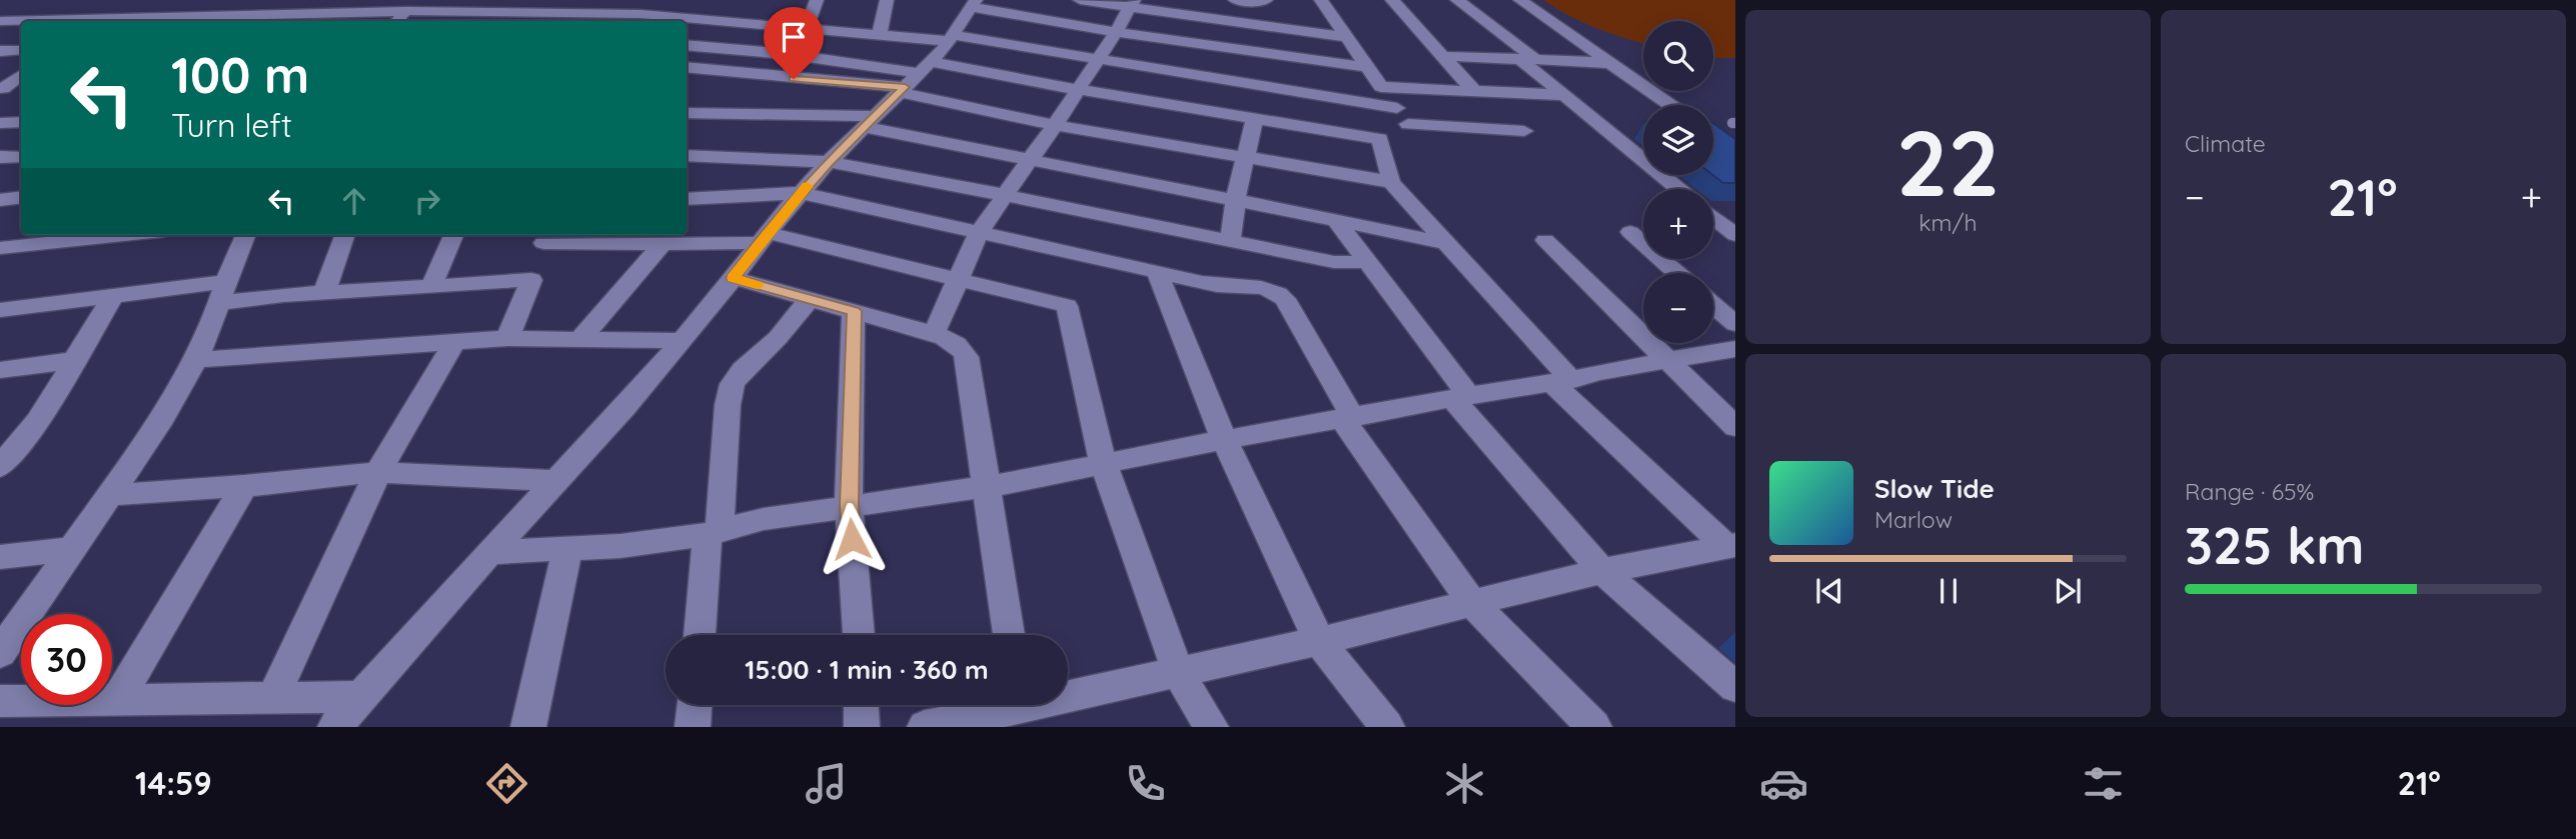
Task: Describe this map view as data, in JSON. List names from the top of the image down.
{
  "page": {
    "tile": [
      ["22", "km/h"],
      "Climate",
      ["Range · 65%", "325 km"]
    ],
    "map_buttons": ["+", "−"],
    "turn": ["100 m", "Turn left"],
    "heat": ["−", "21°", "+"],
    "song": ["Slow Tide", "Marlow"],
    "limit": "30",
    "trip": "15:00 · 1 min · 360 m",
    "tabs": ["14:59", "21°"]
  }
}
